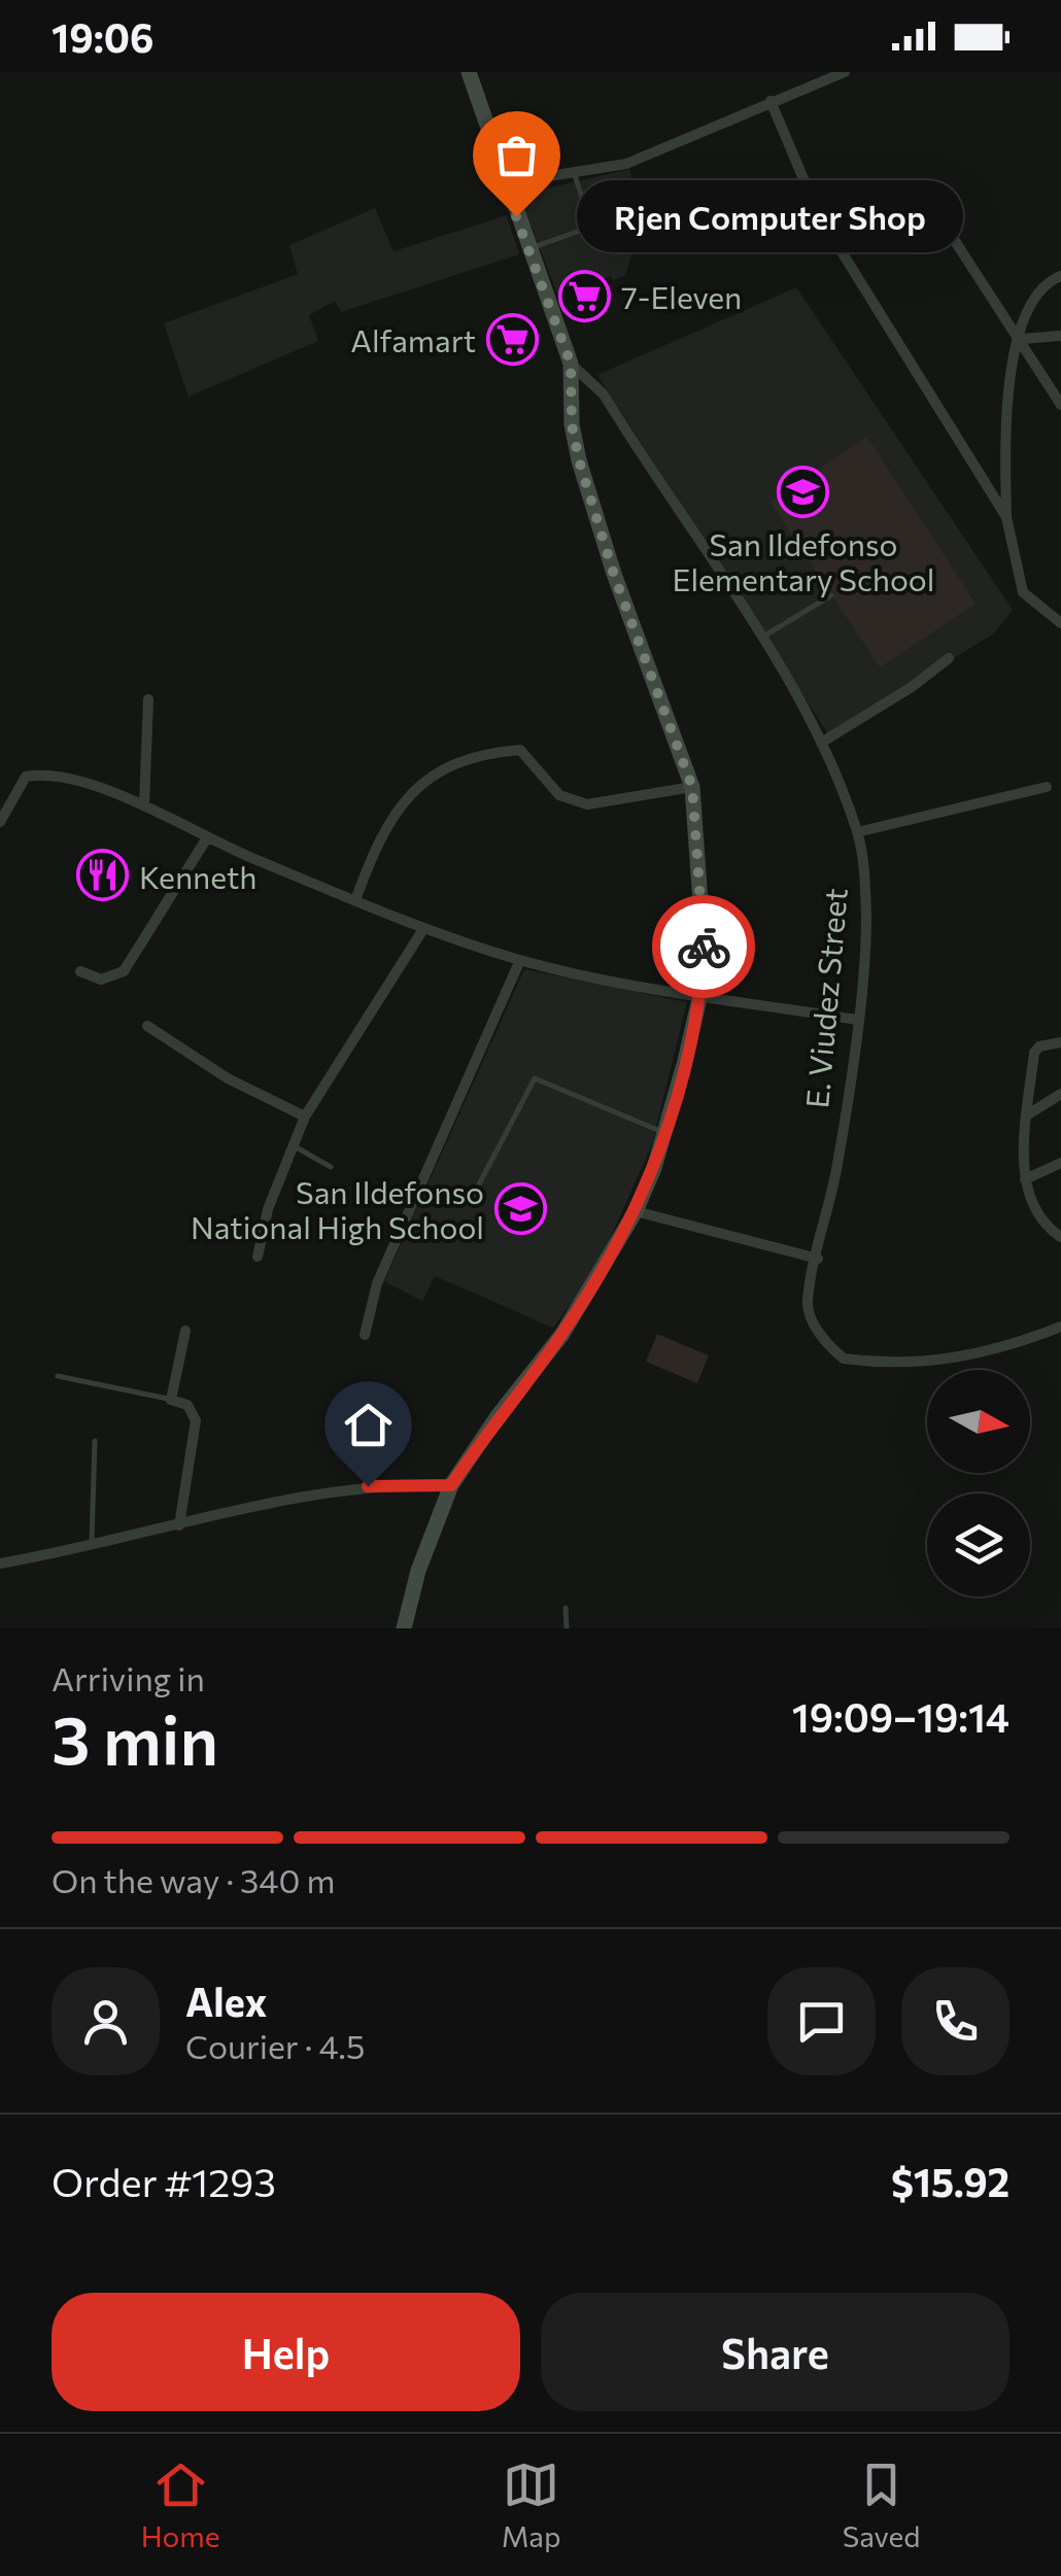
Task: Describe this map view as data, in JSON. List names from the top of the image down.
{
  "streets": {
    "street": ["E. Viudez Street"]
  },
  "places": {
    "other": ["Rjen Computer Shop"],
    "supermarket": ["7-Eleven", "Alfamart"],
    "school or university": ["San Ildefonso Elementary School", "San Ildefonso National High School"],
    "restaurant": ["Kenneth"]
  },
  "north": "right",
  "page": {
    "status": "19:06",
    "bubble": "Rjen Computer Shop",
    "heading": ["3 min", "Arriving in", "19:09–19:14"],
    "panel": [
      "Alex",
      "Courier · 4.5",
      "Order #1293",
      "$15.92"
    ],
    "bar": "On the way · 340 m",
    "buttons": ["Help", "Share"],
    "tabs": ["Home", "Map", "Saved"]
  }
}
